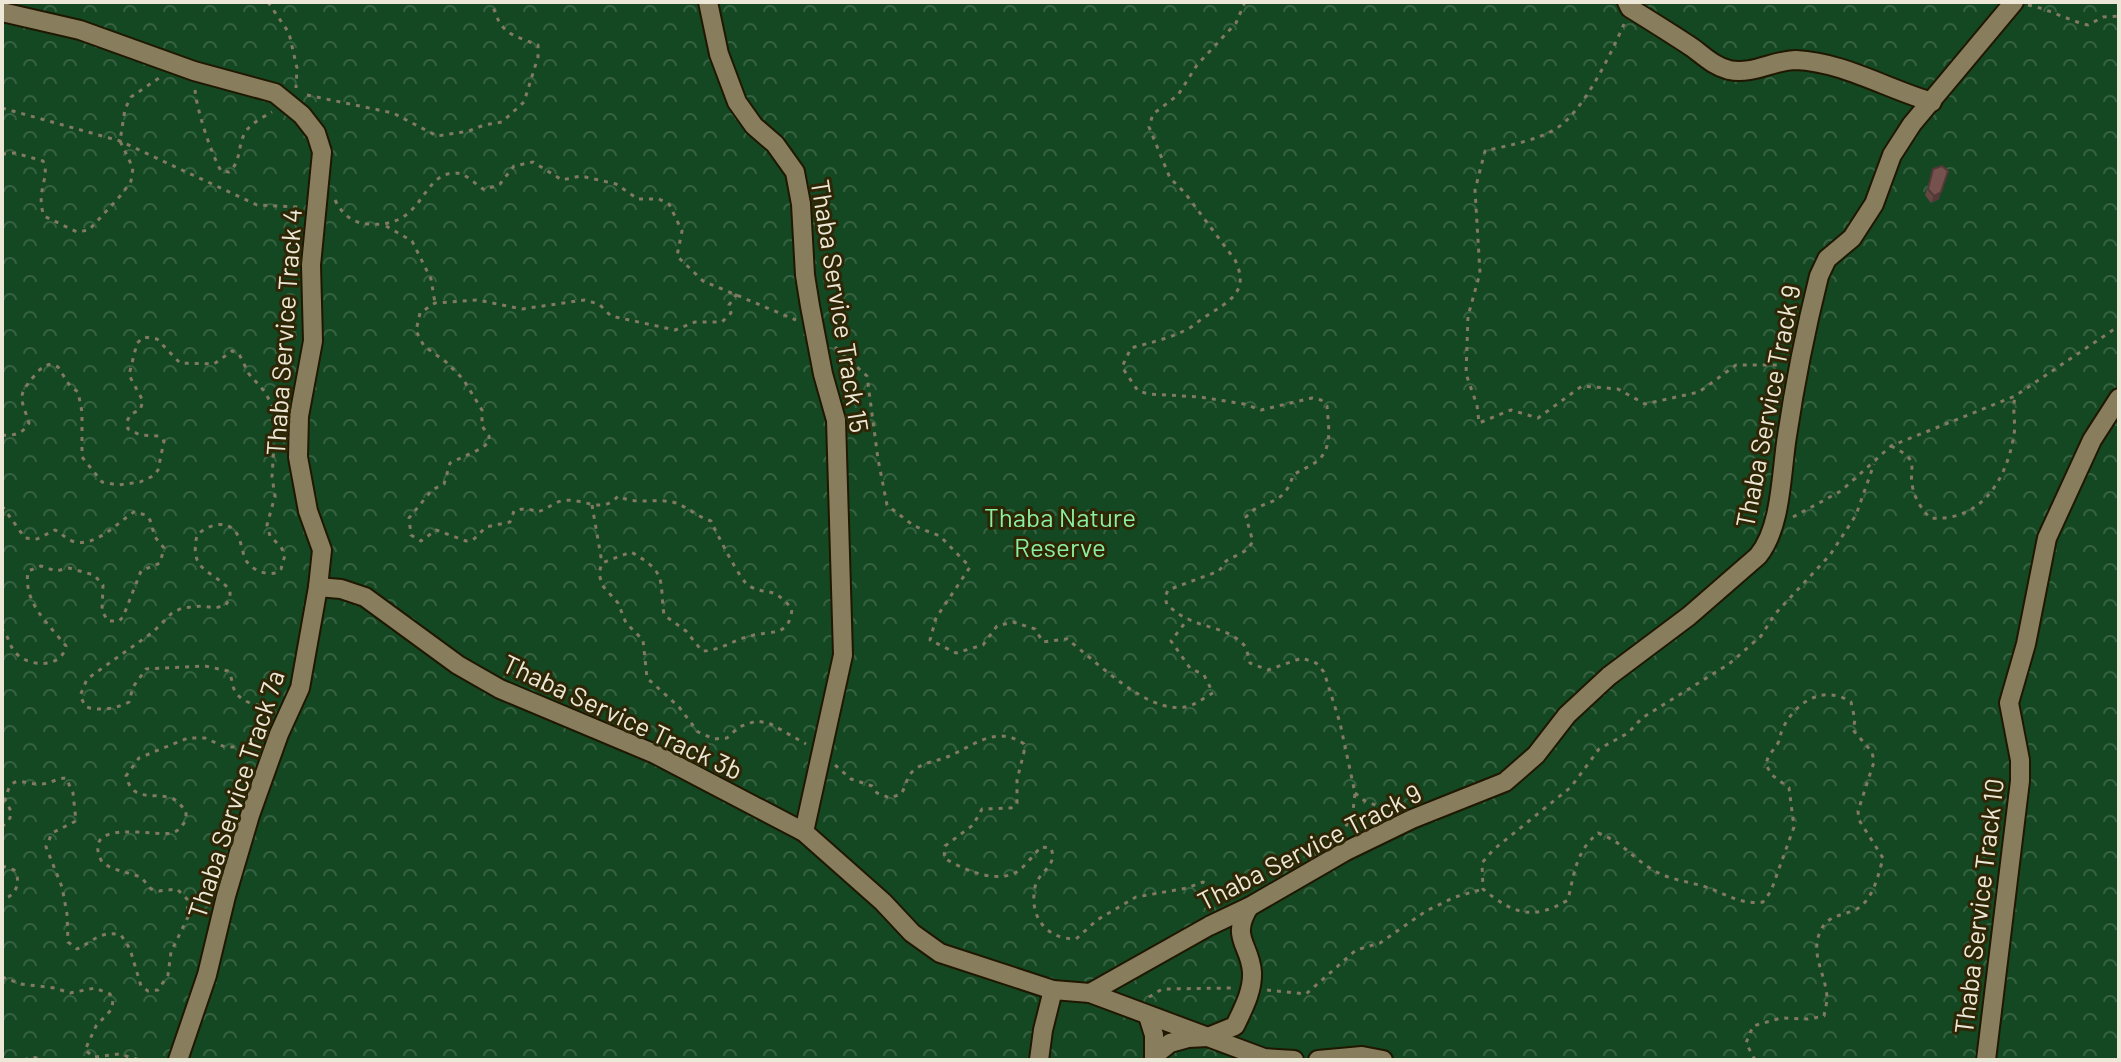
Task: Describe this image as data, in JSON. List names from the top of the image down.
{
  "streets": {
    "street": [
      "Thaba Service Track 15",
      "Thaba Service Track 4",
      "Thaba Service Track 9",
      "Thaba Service Track 3b",
      "Thaba Service Track 7a",
      "Thaba Service Track 10"
    ]
  },
  "crossings": [
    ["Thaba Service Track 15", "Thaba Service Track 3b"],
    ["Thaba Service Track 4", "Thaba Service Track 3b"],
    ["Thaba Service Track 4", "Thaba Service Track 7a"],
    ["Thaba Service Track 9", "Thaba Service Track 3b"],
    ["Thaba Service Track 3b", "Thaba Service Track 7a"]
  ],
  "parks": ["Thaba Nature Reserve"]
}
